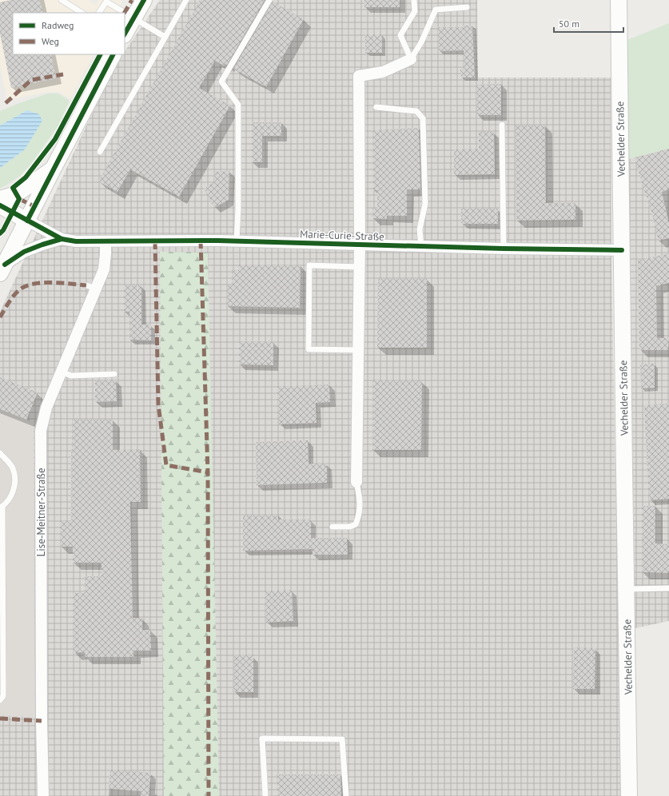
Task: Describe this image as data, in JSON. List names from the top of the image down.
{
  "streets": {
    "main road": ["Vechelder Straße"],
    "street": ["Marie-Curie-Straße", "Lise-Meitner-Straße"]
  },
  "crossings": [
    ["Vechelder Straße", "Marie-Curie-Straße"],
    ["Marie-Curie-Straße", "Lise-Meitner-Straße"]
  ],
  "legend": ["Radweg", "Weg"],
  "scale_bar": "50 m"
}
